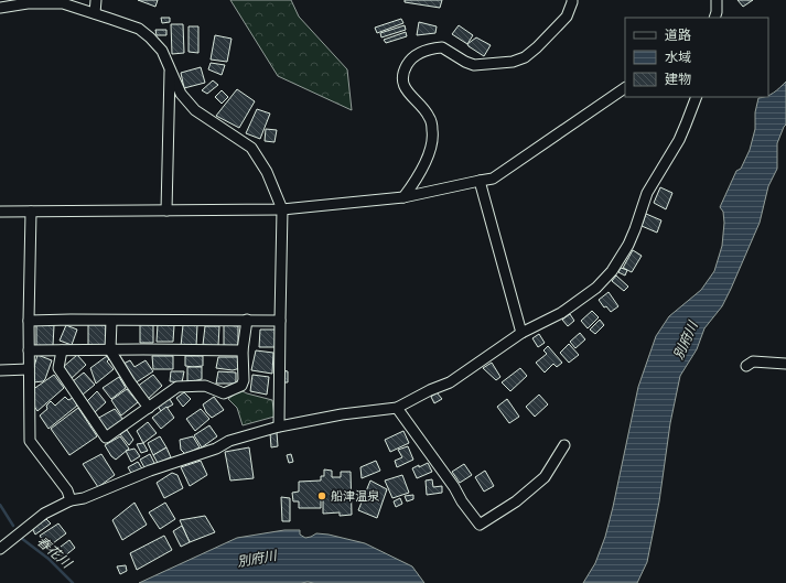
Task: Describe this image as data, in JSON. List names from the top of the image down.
{
  "water": ["別府川", "春花川"],
  "places": ["船津温泉"],
  "legend": ["道路", "水域", "建物"]
}
